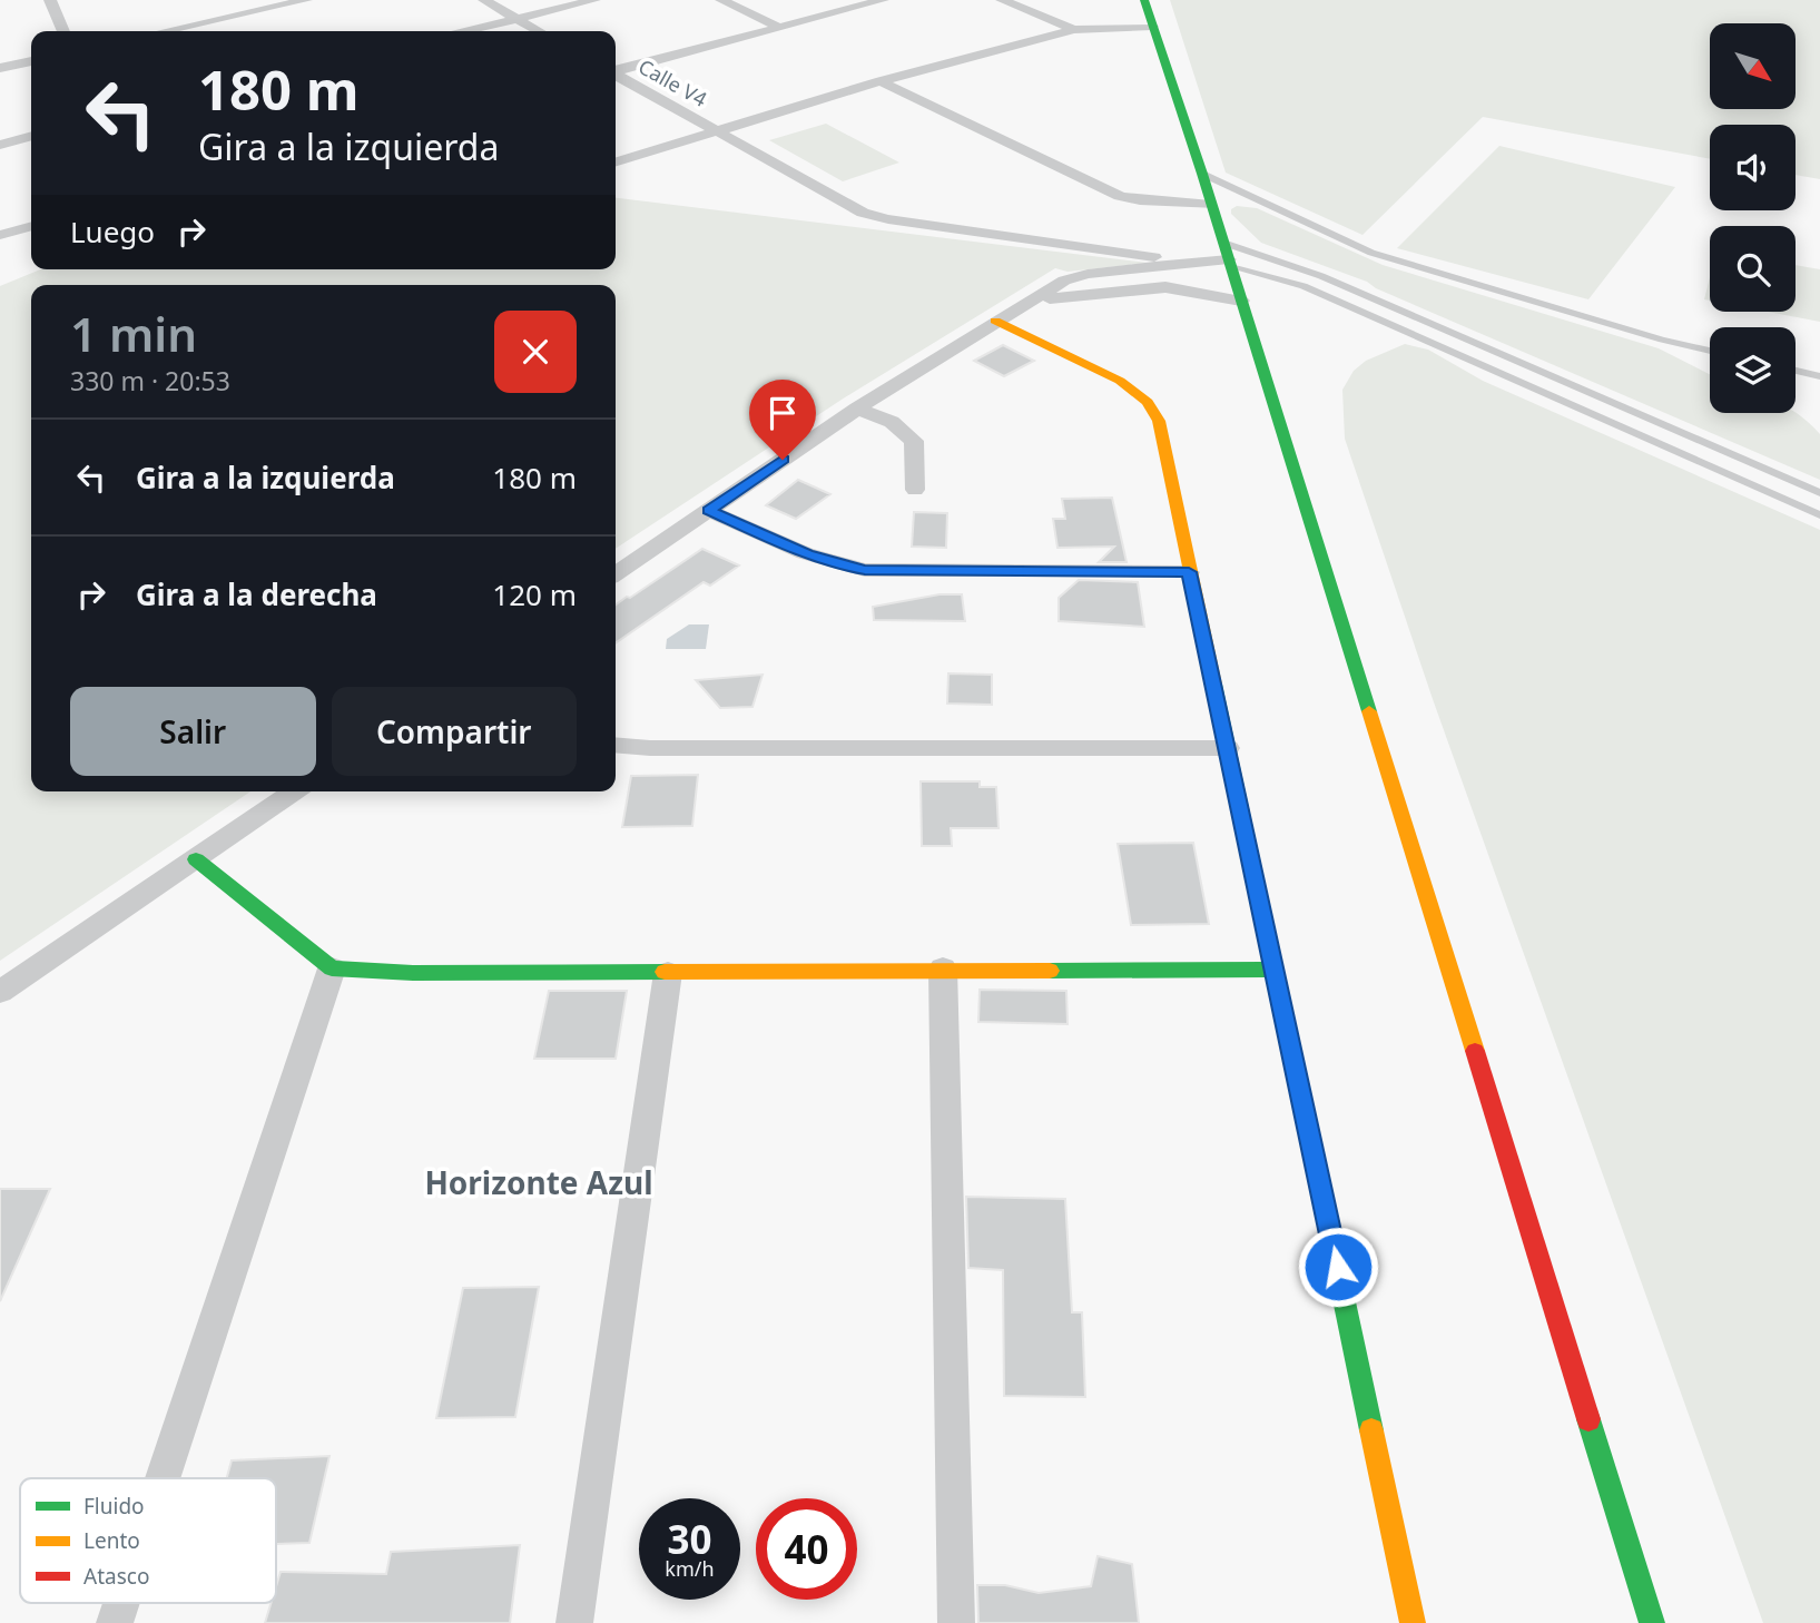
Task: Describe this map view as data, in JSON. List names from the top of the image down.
{
  "streets": {
    "street": ["Calle V4"]
  },
  "districts": ["Horizonte Azul"],
  "legend": ["Fluido", "Lento", "Atasco"],
  "north": "bottom right",
  "page": {
    "turn": ["180 m", "Gira a la izquierda"],
    "then": "Luego",
    "heading": ["1 min", "330 m · 20:53"],
    "list": [
      {
        "name": "Gira a la izquierda",
        "value": "180 m"
      },
      {
        "name": "Gira a la derecha",
        "value": "120 m"
      }
    ],
    "buttons": ["Salir", "Compartir"],
    "speed": "30 km/h",
    "limit": "40"
  }
}
